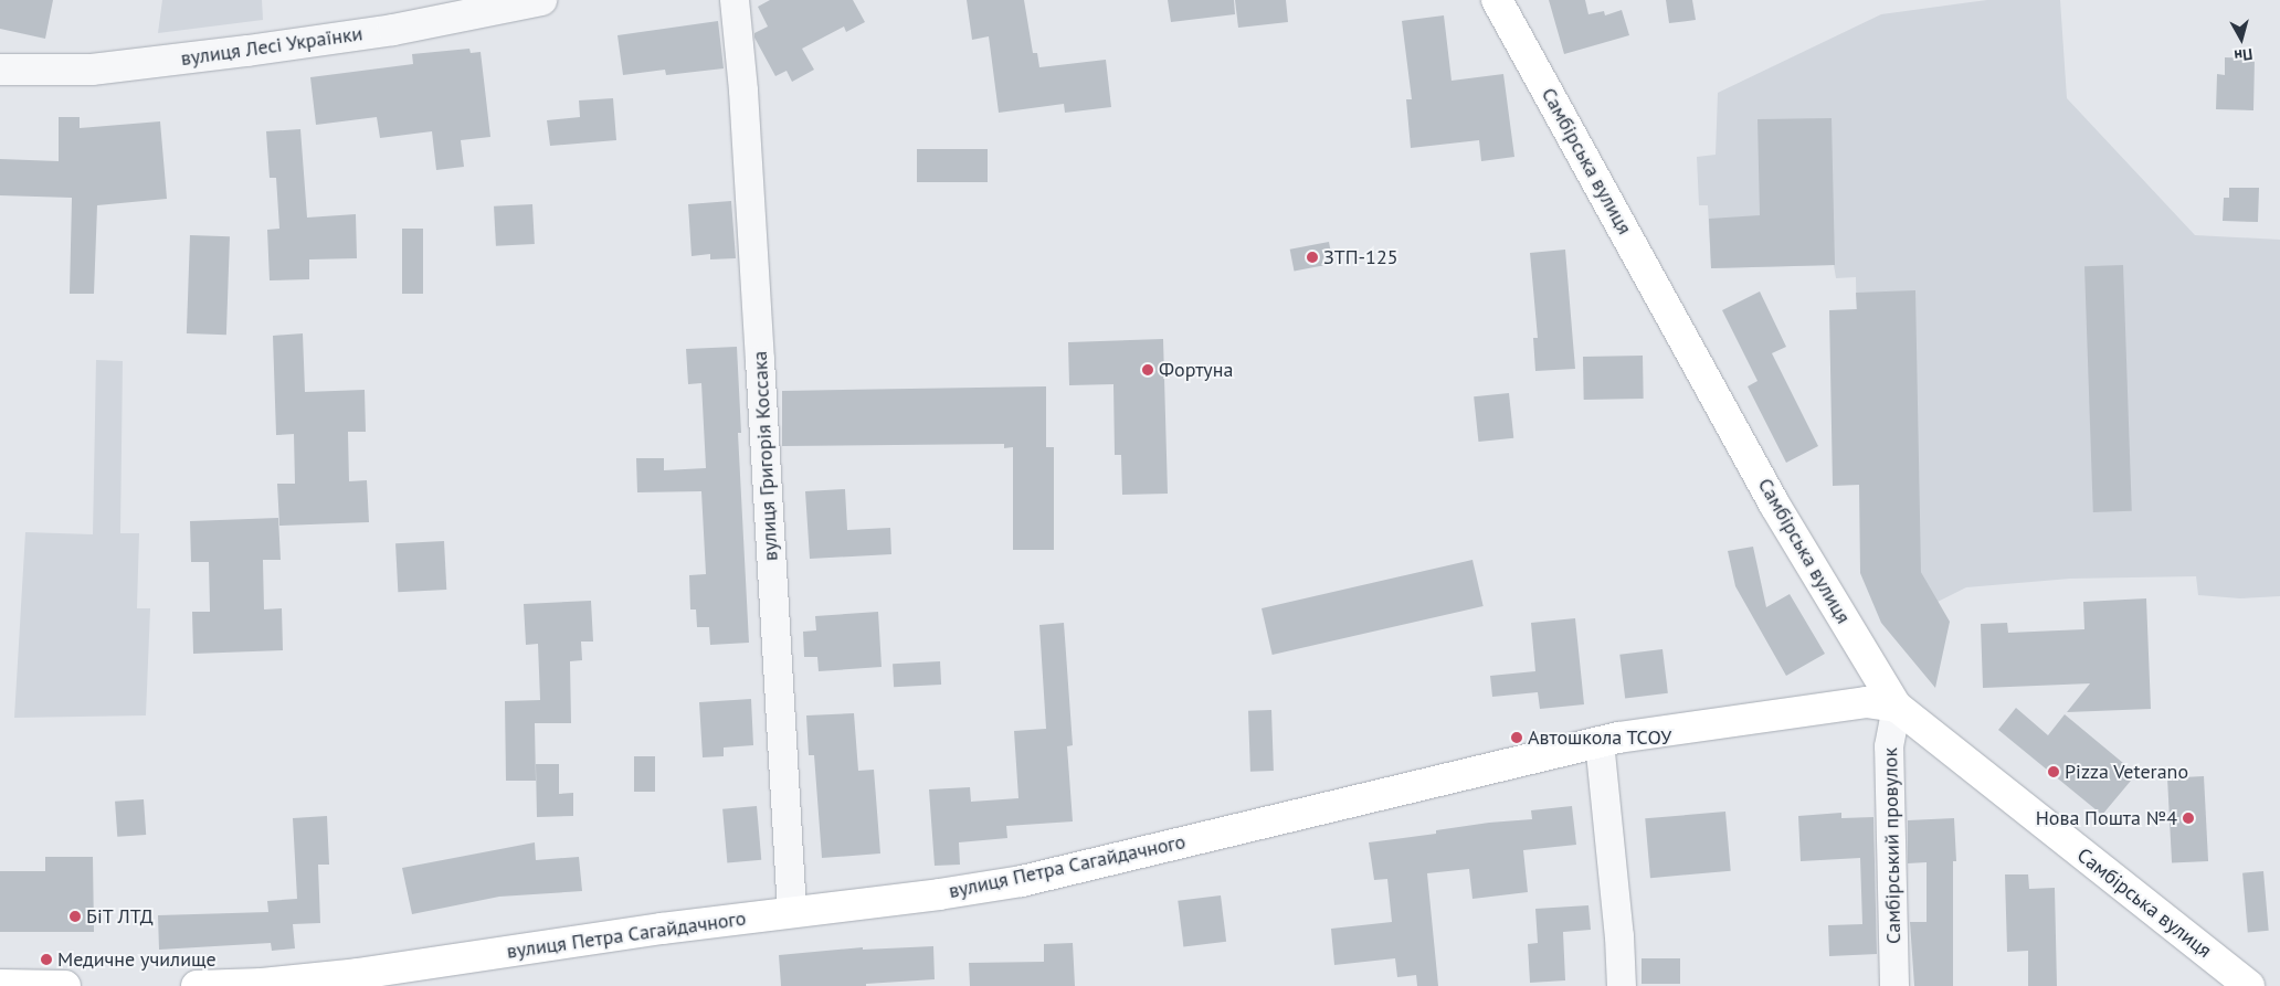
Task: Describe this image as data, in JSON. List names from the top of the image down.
{
  "streets": {
    "main road": ["Самбірська вулиця", "вулиця Петра Сагайдачного"],
    "street": ["вулиця Лесі Українки", "вулиця Григорія Коссака", "Самбірський провулок"]
  },
  "crossings": [
    ["Самбірська вулиця", "Самбірський провулок"],
    ["Самбірська вулиця", "вулиця Петра Сагайдачного"],
    ["вулиця Григорія Коссака", "вулиця Петра Сагайдачного"],
    ["Самбірський провулок", "вулиця Петра Сагайдачного"]
  ],
  "places": [
    "ЗТП-125",
    "Фортуна",
    "Автошкола ТСОУ",
    "Pizza Veterano",
    "Нова Пошта №4",
    "БіТ ЛТД",
    "Медичне училище"
  ],
  "north": "bottom"
}
